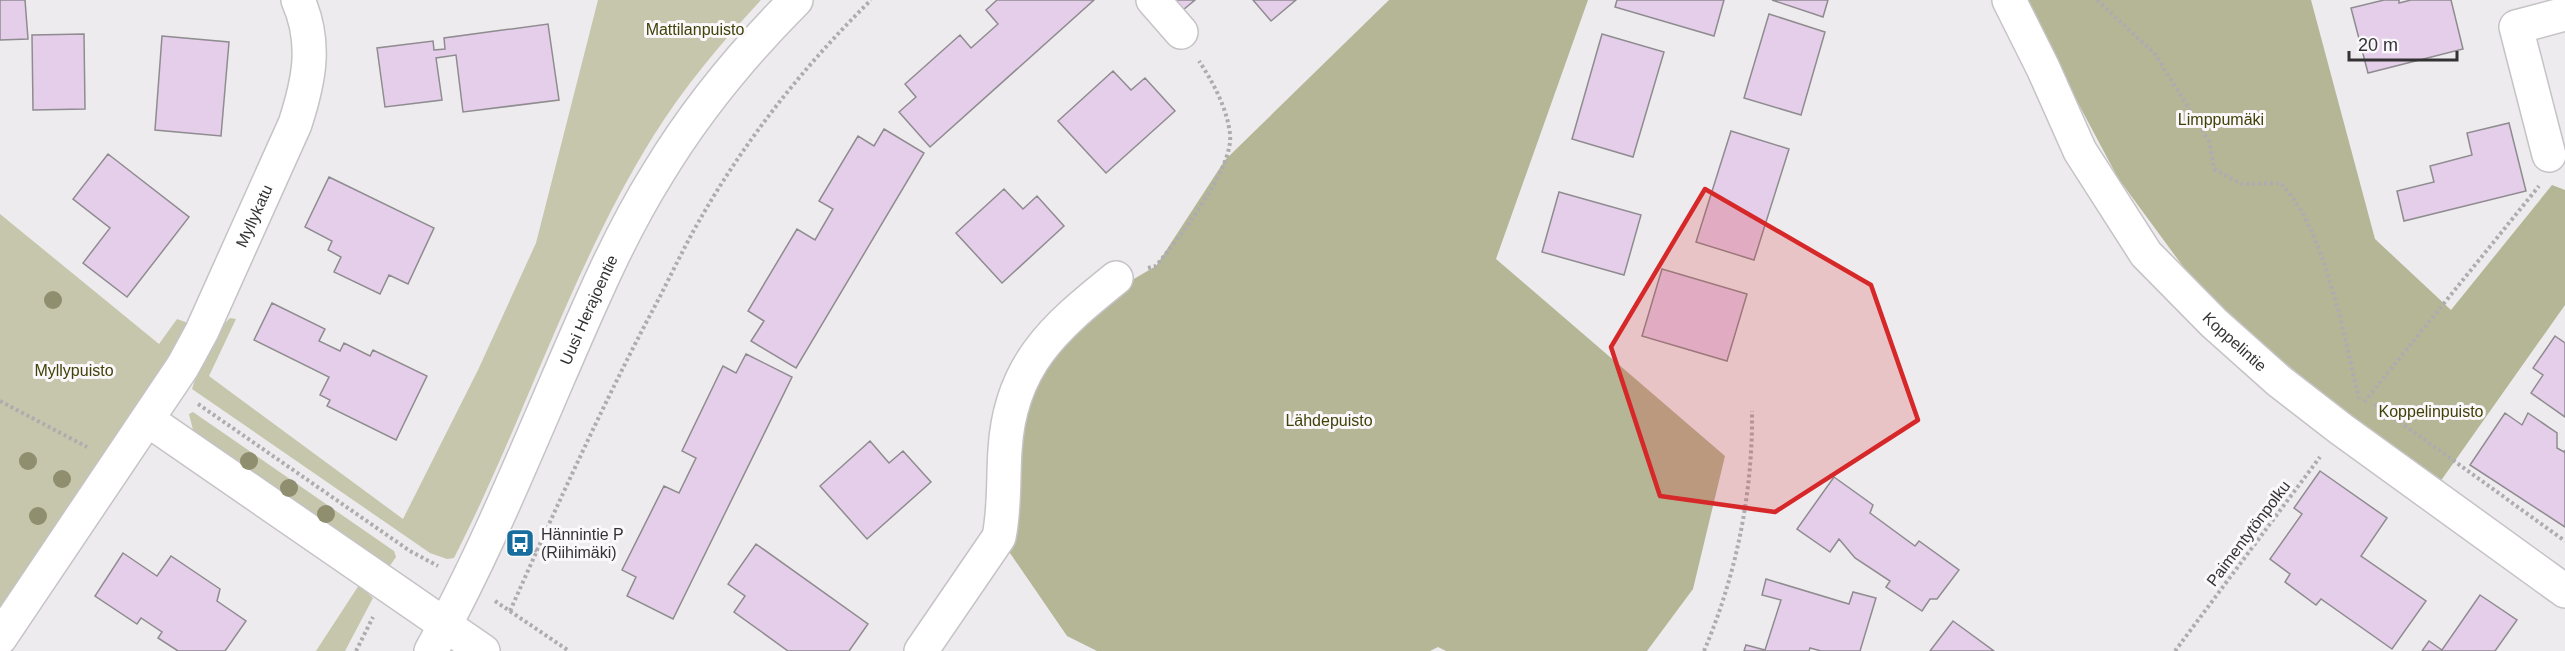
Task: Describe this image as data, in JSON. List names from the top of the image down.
{
  "streets": {
    "street": ["Myllykatu", "Uusi Herajoentie", "Koppelintie"],
    "path": ["Paimentytönpolku"]
  },
  "crossings": [
    ["Koppelintie", "Paimentytönpolku"]
  ],
  "parks": [
    "Mattilanpuisto",
    "Limppumäki",
    "Myllypuisto",
    "Koppelinpuisto",
    "Lähdepuisto"
  ],
  "places": {
    "bus stop": ["Hännintie P (Riihimäki)"]
  },
  "scale_bar": "20 m"
}
